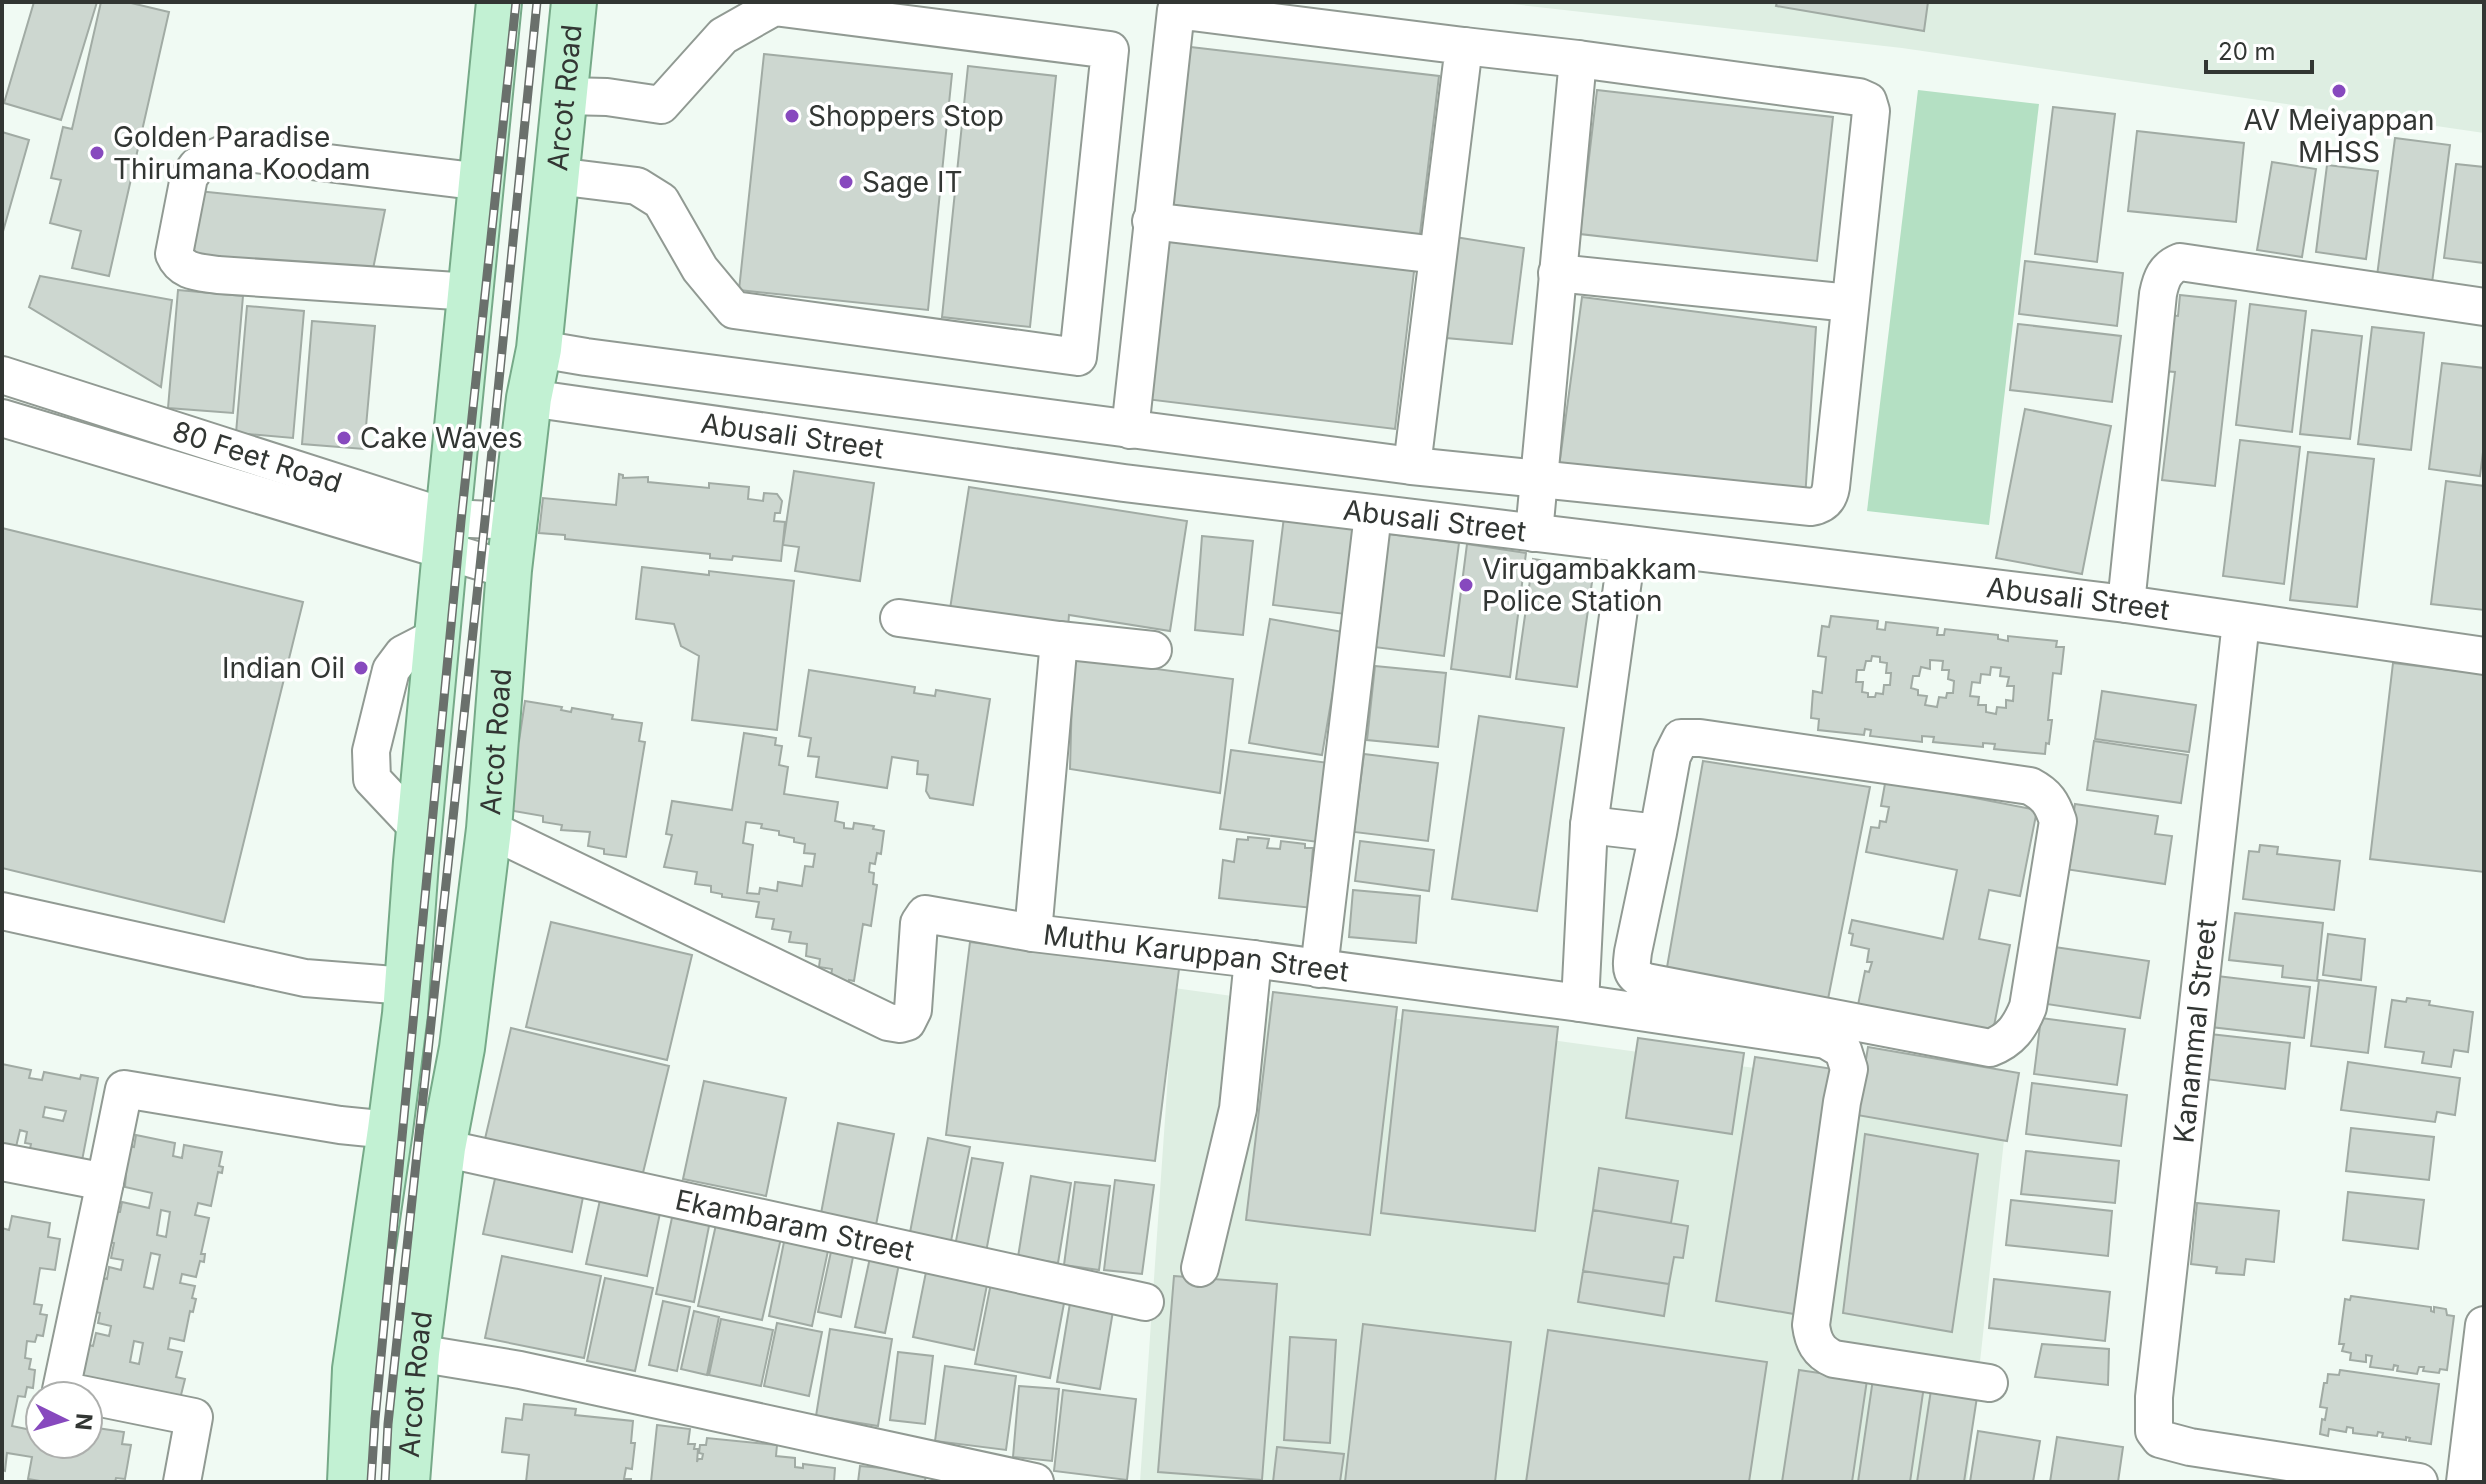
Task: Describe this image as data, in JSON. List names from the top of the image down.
{
  "streets": {
    "main road": ["Arcot Road"],
    "street": [
      "Abusali Street",
      "80 Feet Road",
      "Muthu Karuppan Street",
      "Kanammal Street",
      "Ekambaram Street"
    ]
  },
  "crossings": [
    ["Arcot Road", "Abusali Street"],
    ["Arcot Road", "80 Feet Road"],
    ["Arcot Road", "Muthu Karuppan Street"],
    ["Arcot Road", "Ekambaram Street"],
    ["Abusali Street", "Kanammal Street"]
  ],
  "places": [
    "AV Meiyappan MHSS",
    "Shoppers Stop",
    "Golden Paradise Thirumana Koodam",
    "Sage IT",
    "Cake Waves",
    "Virugambakkam Police Station",
    "Indian Oil"
  ],
  "scale_bar": "20 m",
  "north": "right"
}
